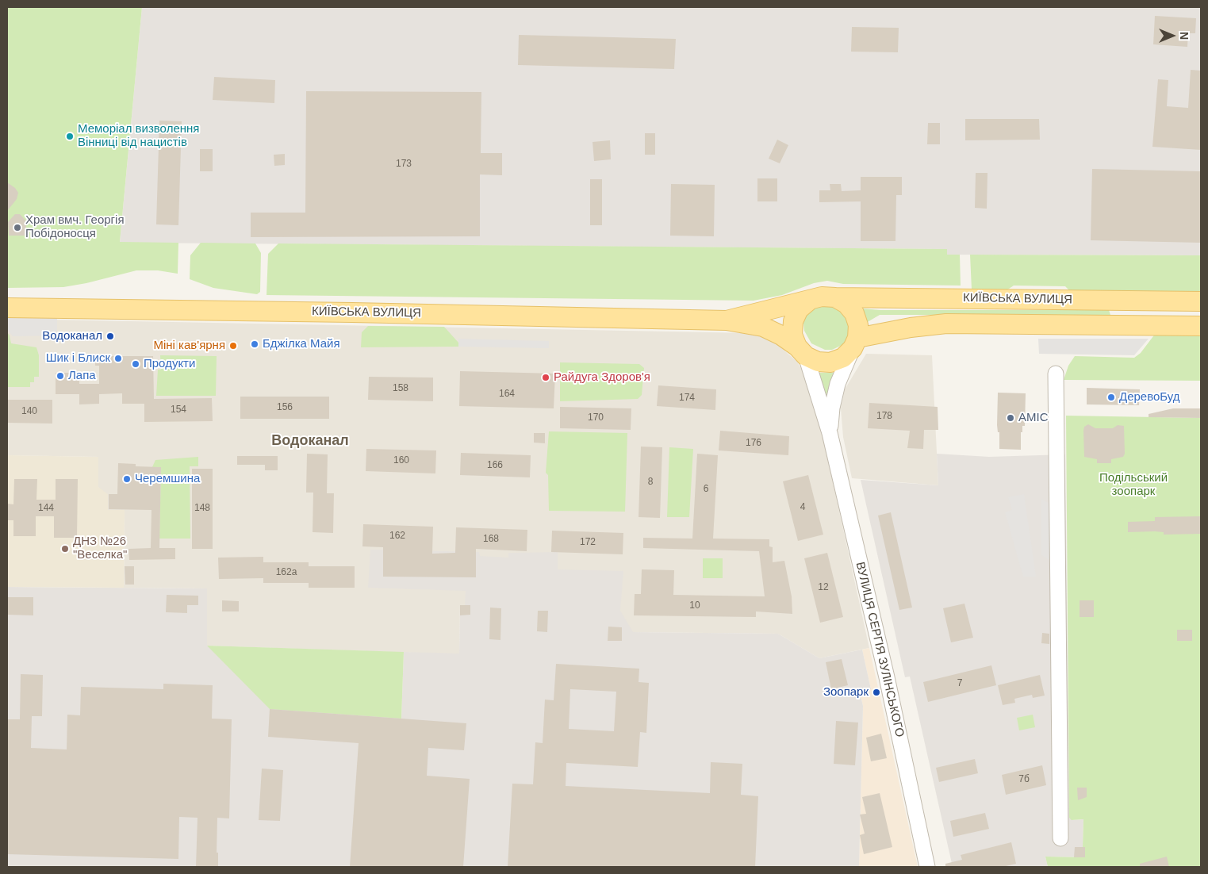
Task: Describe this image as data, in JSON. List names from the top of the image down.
{
  "streets": {
    "main road": ["КИЇВСЬКА ВУЛИЦЯ"],
    "street": ["ВУЛИЦЯ СЕРГІЯ ЗУЛІНСЬКОГО"]
  },
  "districts": ["Водоканал"],
  "parks": ["Подільський зоопарк"],
  "places": [
    "Меморіал визволення Вінниці від нацистів",
    "Храм вмч. Георгія Побідоносця",
    "Водоканал",
    "Бджілка Майя",
    "Міні кав'ярня",
    "Шик і Блиск",
    "Продукти",
    "Лапа",
    "Райдуга Здоров'я",
    "ДеревоБуд",
    "АМІС",
    "Черемшина",
    "ДНЗ №26 \"Веселка\"",
    "Зоопарк"
  ],
  "house_numbers": [
    "173",
    "158",
    "164",
    "174",
    "156",
    "154",
    "140",
    "178",
    "170",
    "176",
    "160",
    "166",
    "8",
    "6",
    "4",
    "144",
    "148",
    "162",
    "168",
    "172",
    "162а",
    "12",
    "10",
    "7",
    "7б"
  ],
  "north": "right"
}
